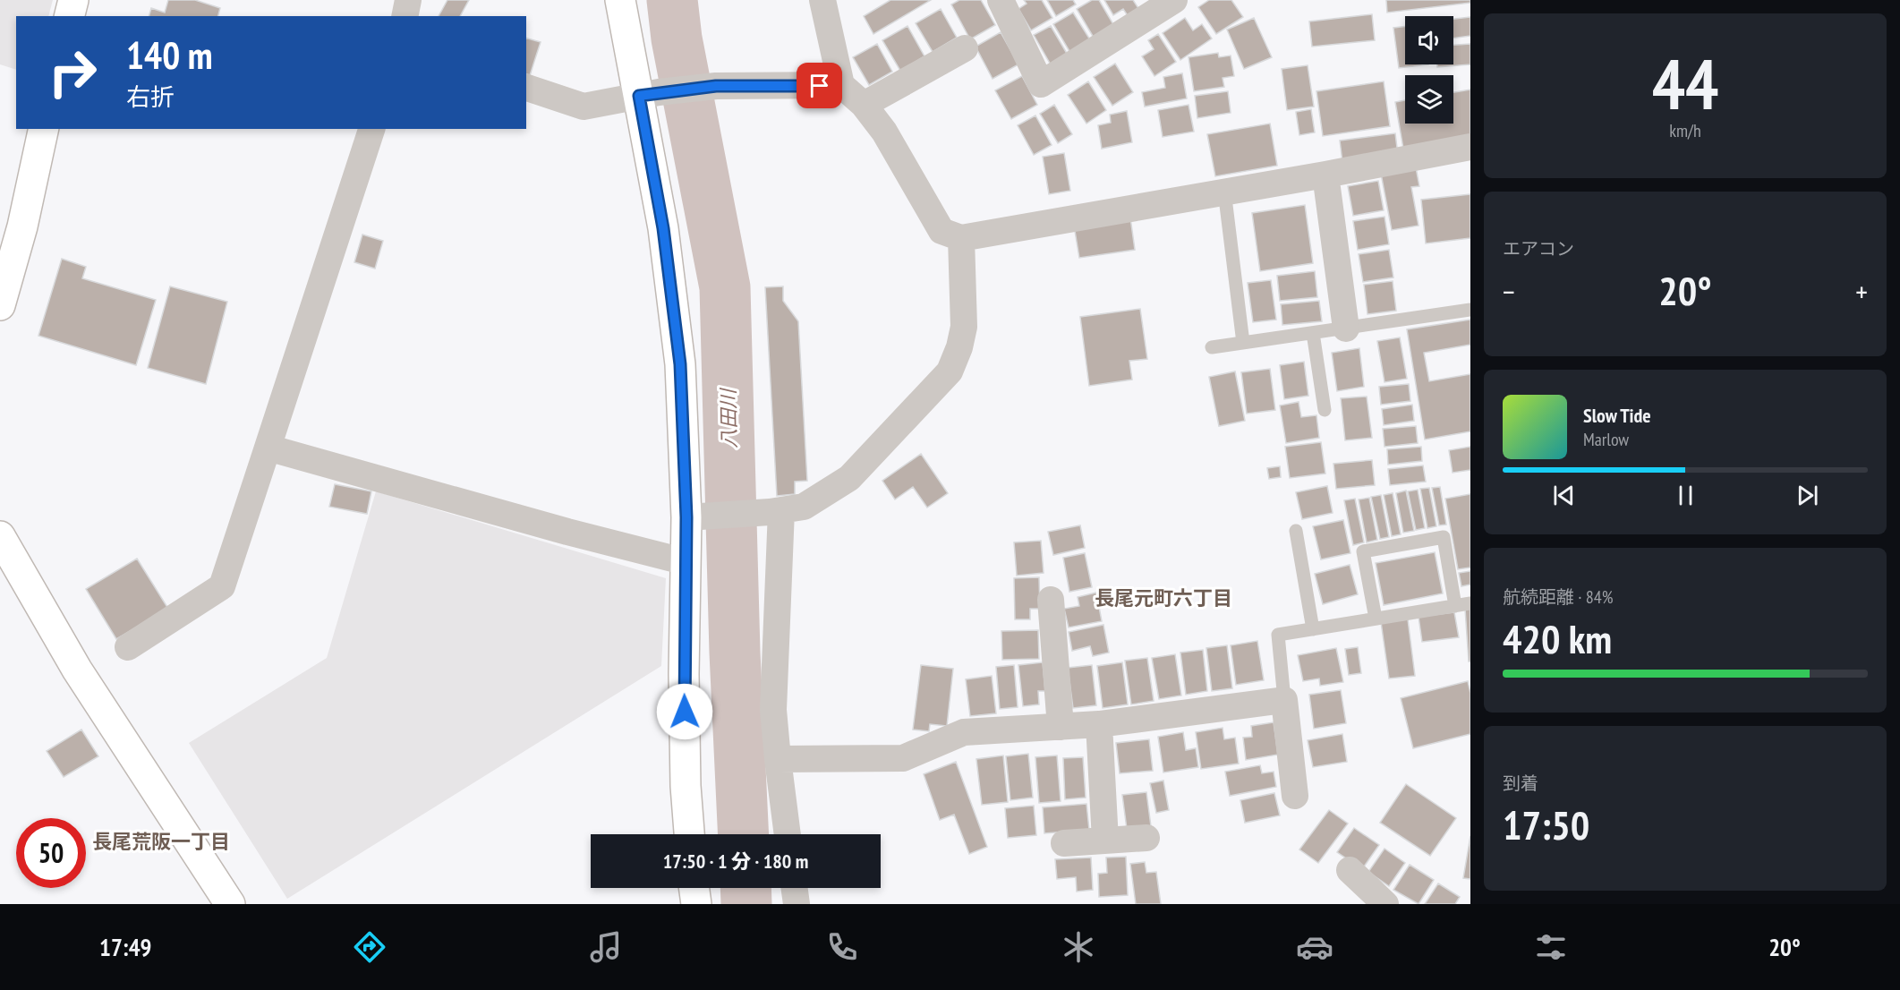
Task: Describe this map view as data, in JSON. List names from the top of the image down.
{
  "districts": ["長尾元町六丁目", "長尾荒阪一丁目"],
  "water": ["八田川"],
  "page": {
    "tile": [
      ["44", "km/h"],
      "エアコン",
      ["航続距離 · 84%", "420 km"],
      ["到着", "17:50"]
    ],
    "turn": ["140 m", "右折"],
    "heat": ["−", "20°", "+"],
    "song": ["Slow Tide", "Marlow"],
    "limit": "50",
    "trip": "17:50 · 1 分 · 180 m",
    "tabs": ["17:49", "20°"]
  }
}
